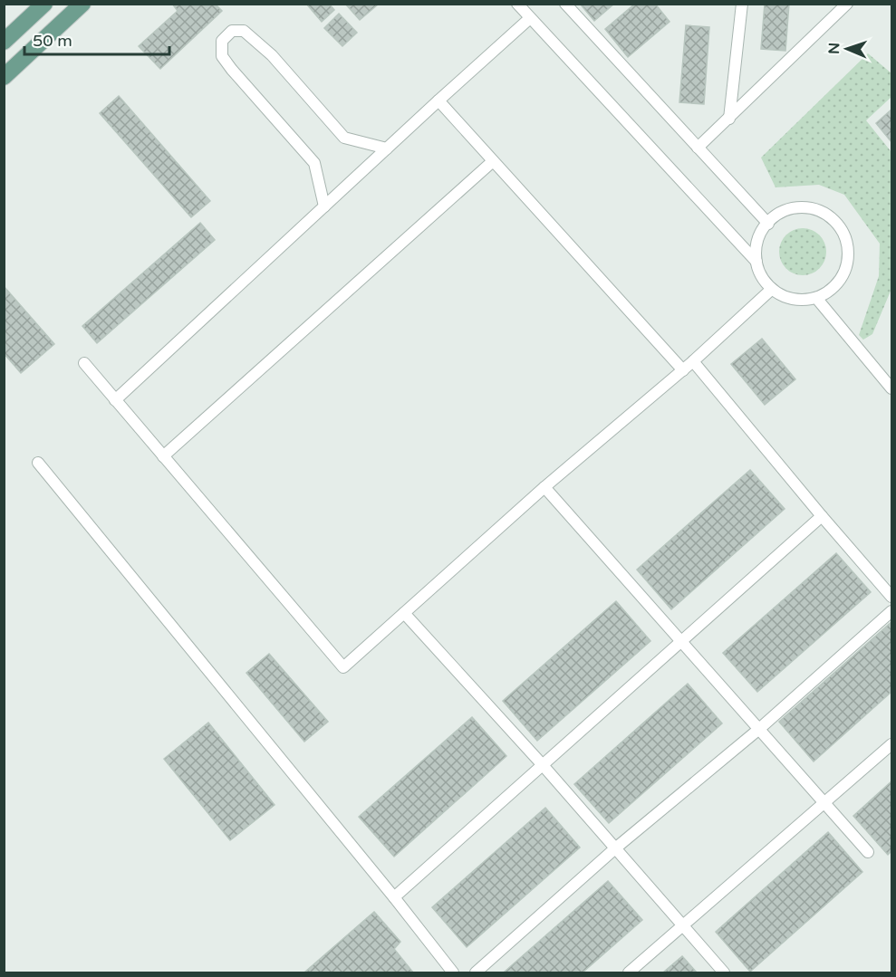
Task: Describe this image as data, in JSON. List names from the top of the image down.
{
  "scale_bar": "50 m",
  "north": "left"
}
